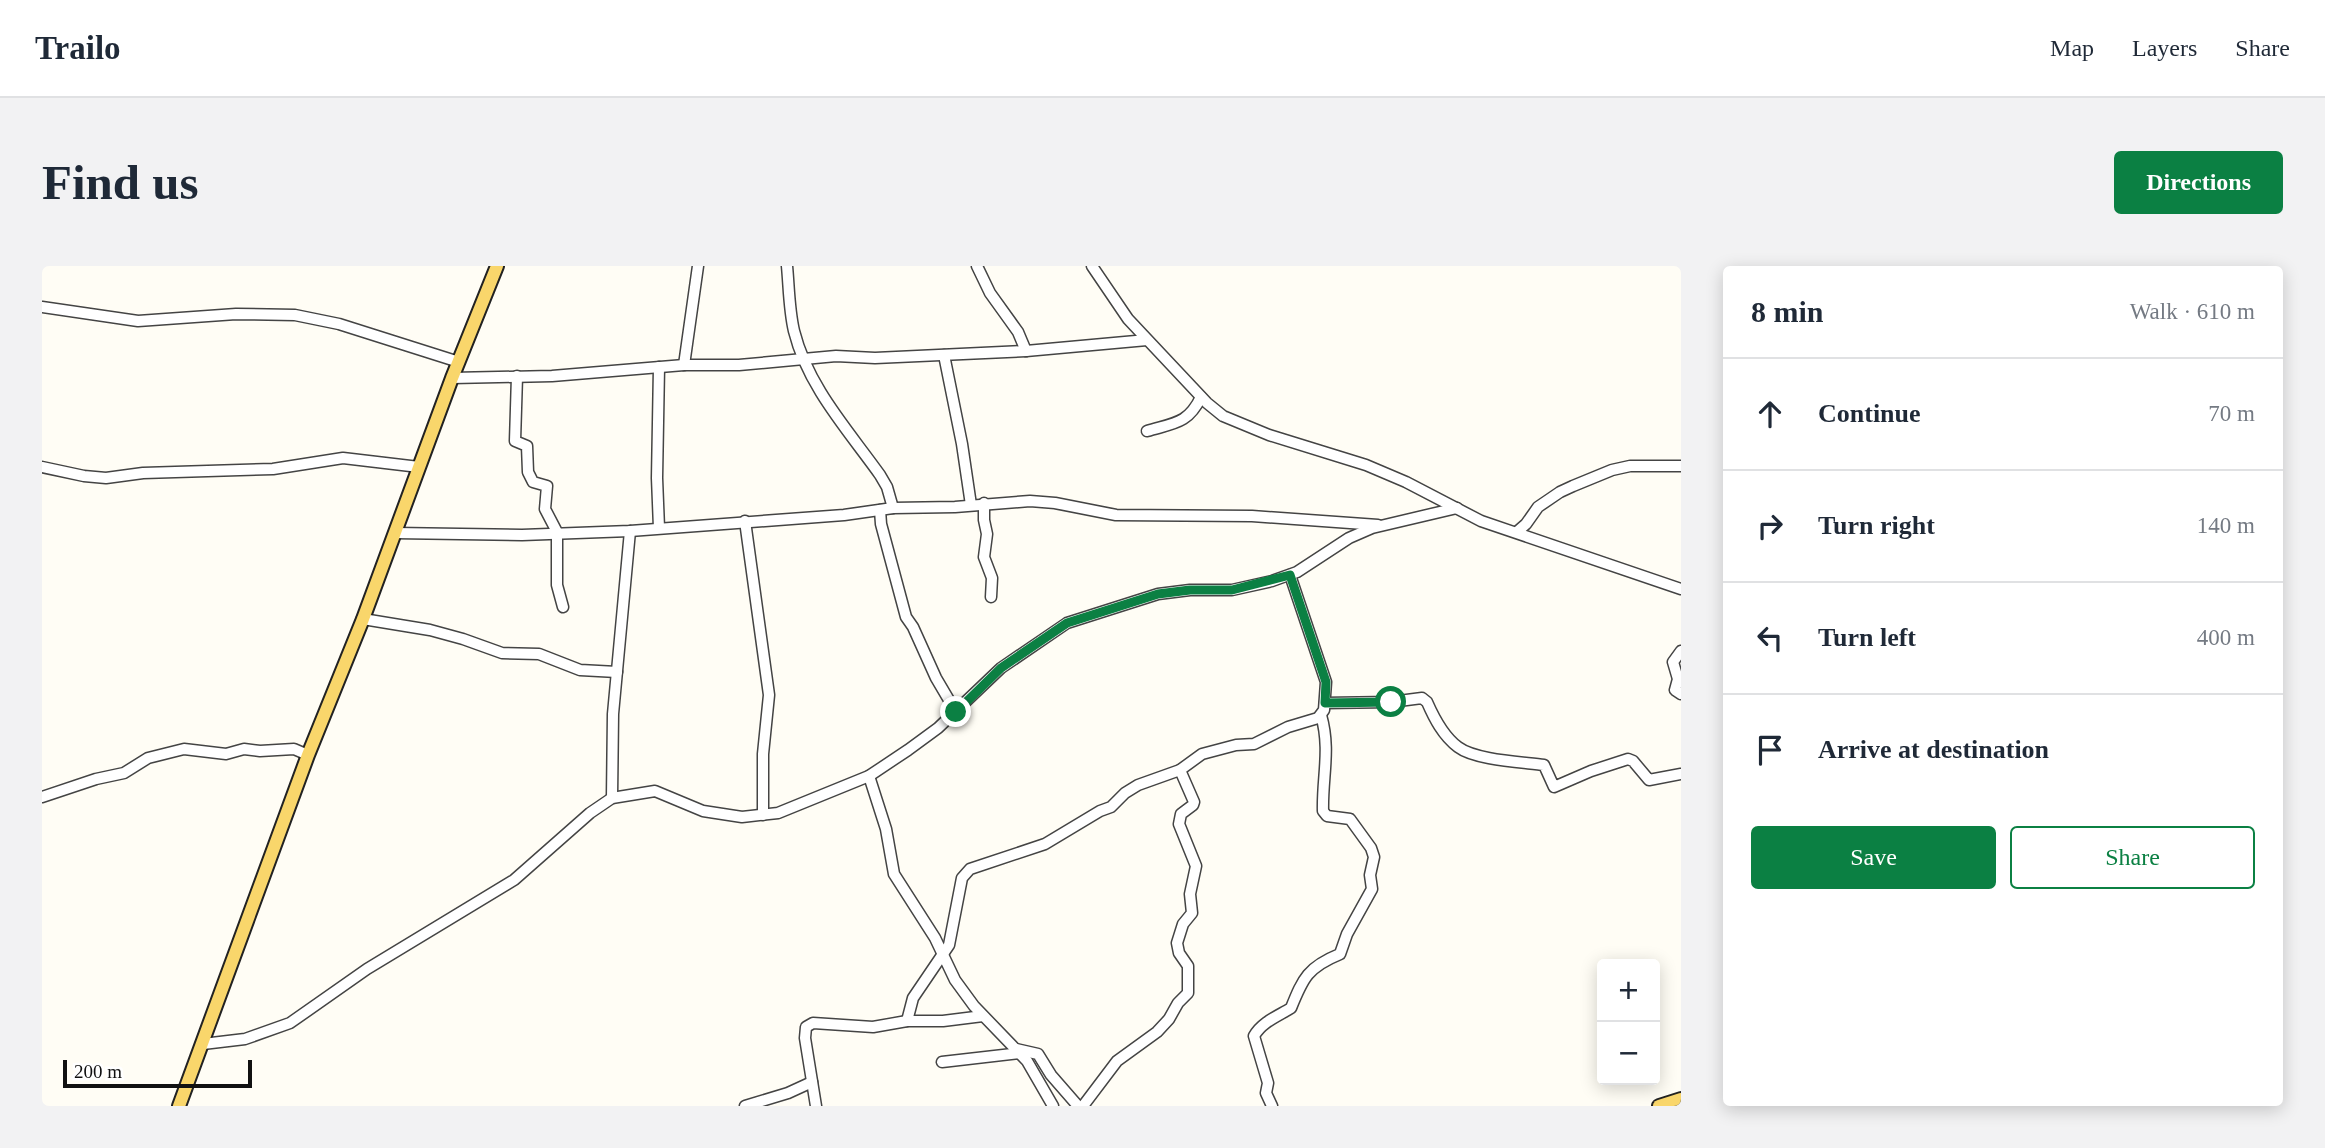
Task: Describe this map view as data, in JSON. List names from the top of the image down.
{
  "scale_bar": "200 m",
  "page": {
    "header": "Trailo",
    "nav": ["Map", "Layers", "Share"],
    "buttons": [
      "Directions",
      ["Save", "Share"]
    ],
    "title": "Find us",
    "heading": ["8 min", "Walk · 610 m"],
    "list": [
      ["Continue", "70 m"],
      ["Turn right", "140 m"],
      ["Turn left", "400 m"],
      "Arrive at destination"
    ],
    "map_buttons": ["+", "−"],
    "scale": "200 m"
  }
}
